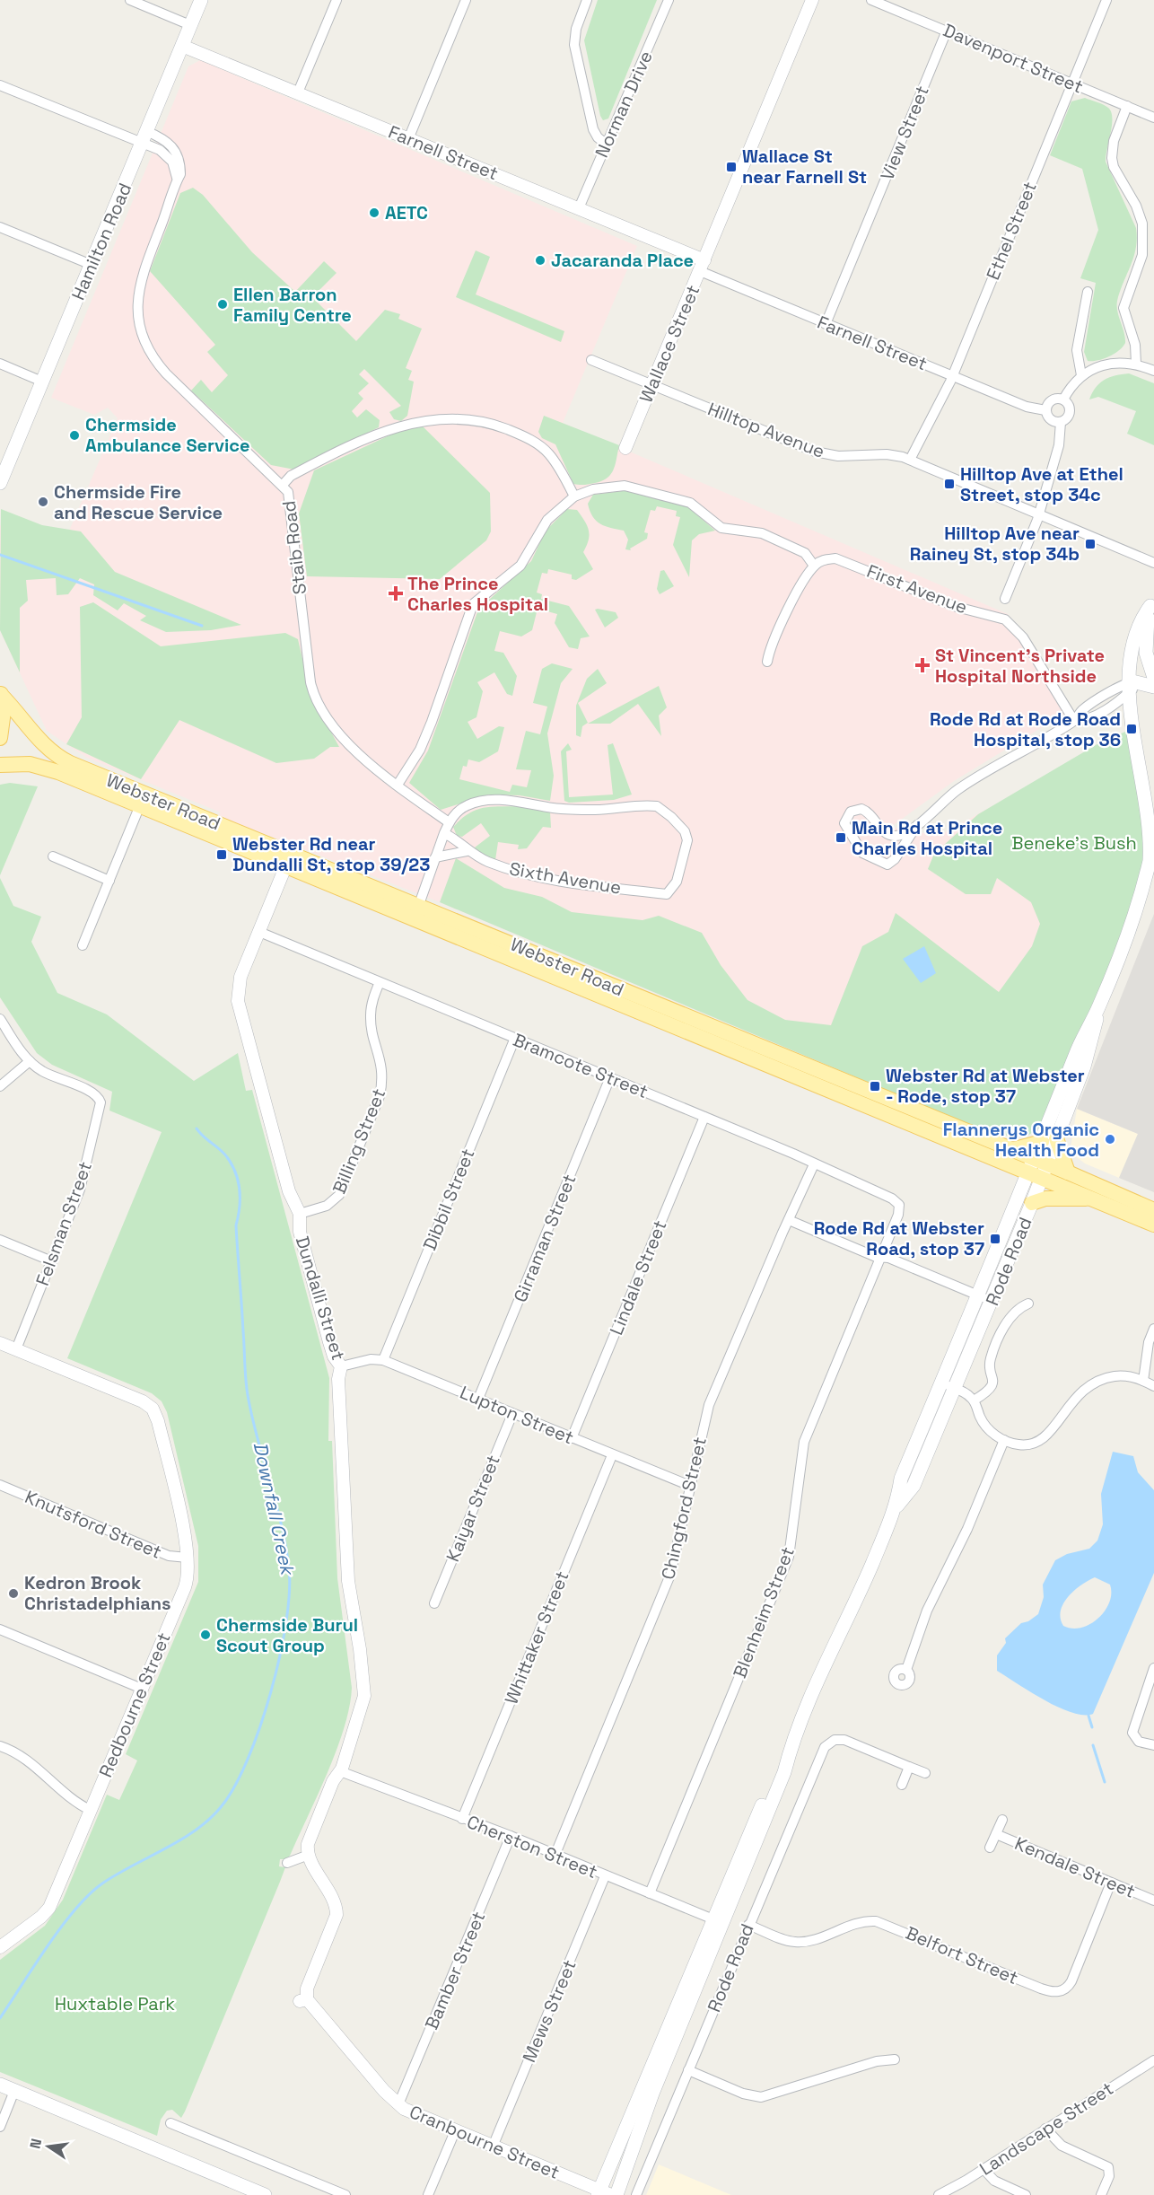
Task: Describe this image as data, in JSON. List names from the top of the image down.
{
  "streets": {
    "main road": ["Hamilton Road", "Webster Road", "Rode Road"],
    "street": [
      "Davenport Street",
      "Norman Drive",
      "View Street",
      "Farnell Street",
      "Ethel Street",
      "Wallace Street",
      "Hilltop Avenue",
      "Staib Road",
      "First Avenue",
      "Sixth Avenue",
      "Bramcote Street",
      "Billing Street",
      "Dibbil Street",
      "Felsman Street",
      "Girraman Street",
      "Lindale Street",
      "Dundalli Street",
      "Lupton Street",
      "Kaiyar Street",
      "Chingford Street",
      "Knutsford Street",
      "Blenheim Street",
      "Whittaker Street",
      "Redbourne Street",
      "Cherston Street",
      "Kendale Street",
      "Belfort Street",
      "Bamber Street",
      "Mews Street",
      "Landscape Street",
      "Cranbourne Street"
    ]
  },
  "crossings": [
    ["Davenport Street", "View Street"],
    ["Davenport Street", "Ethel Street"],
    ["Norman Drive", "Farnell Street"],
    ["View Street", "Farnell Street"],
    ["Farnell Street", "Ethel Street"],
    ["Farnell Street", "Hamilton Road"],
    ["Farnell Street", "Wallace Street"],
    ["Ethel Street", "Hilltop Avenue"],
    ["Hamilton Road", "Staib Road"],
    ["Wallace Street", "Hilltop Avenue"],
    ["Staib Road", "Sixth Avenue"],
    ["Webster Road", "Rode Road"],
    ["Webster Road", "Dundalli Street"],
    ["Bramcote Street", "Billing Street"],
    ["Bramcote Street", "Dibbil Street"],
    ["Bramcote Street", "Girraman Street"],
    ["Bramcote Street", "Lindale Street"],
    ["Bramcote Street", "Dundalli Street"],
    ["Bramcote Street", "Chingford Street"],
    ["Bramcote Street", "Blenheim Street"],
    ["Billing Street", "Dundalli Street"],
    ["Dibbil Street", "Lupton Street"],
    ["Felsman Street", "Redbourne Street"],
    ["Girraman Street", "Lupton Street"],
    ["Rode Road", "Cherston Street"],
    ["Rode Road", "Belfort Street"],
    ["Rode Road", "Cranbourne Street"],
    ["Lindale Street", "Lupton Street"],
    ["Dundalli Street", "Lupton Street"],
    ["Dundalli Street", "Cherston Street"],
    ["Dundalli Street", "Cranbourne Street"],
    ["Lupton Street", "Kaiyar Street"],
    ["Lupton Street", "Chingford Street"],
    ["Lupton Street", "Whittaker Street"],
    ["Chingford Street", "Cherston Street"],
    ["Knutsford Street", "Redbourne Street"],
    ["Blenheim Street", "Cherston Street"],
    ["Whittaker Street", "Cherston Street"],
    ["Cherston Street", "Bamber Street"],
    ["Cherston Street", "Mews Street"],
    ["Kendale Street", "Belfort Street"],
    ["Bamber Street", "Cranbourne Street"],
    ["Mews Street", "Cranbourne Street"]
  ],
  "water": ["Downfall Creek"],
  "parks": ["Beneke's Bush", "Huxtable Park"],
  "places": {
    "transit": [
      "Wallace St near Farnell St",
      "Hilltop Ave at Ethel Street, stop 34c",
      "Hilltop Ave near Rainey St, stop 34b",
      "Rode Rd at Rode Road Hospital, stop 36",
      "Main Rd at Prince Charles Hospital",
      "Webster Rd near Dundalli St, stop 39/23",
      "Webster Rd at Webster - Rode, stop 37",
      "Rode Rd at Webster Road, stop 37"
    ],
    "other": [
      "AETC",
      "Jacaranda Place",
      "Ellen Barron Family Centre",
      "Chermside Ambulance Service",
      "Chermside Fire and Rescue Service",
      "Flannerys Organic Health Food",
      "Kedron Brook Christadelphians",
      "Chermside Burul Scout Group"
    ],
    "health": ["The Prince Charles Hospital", "St Vincent's Private Hospital Northside"]
  },
  "north": "left"
}
